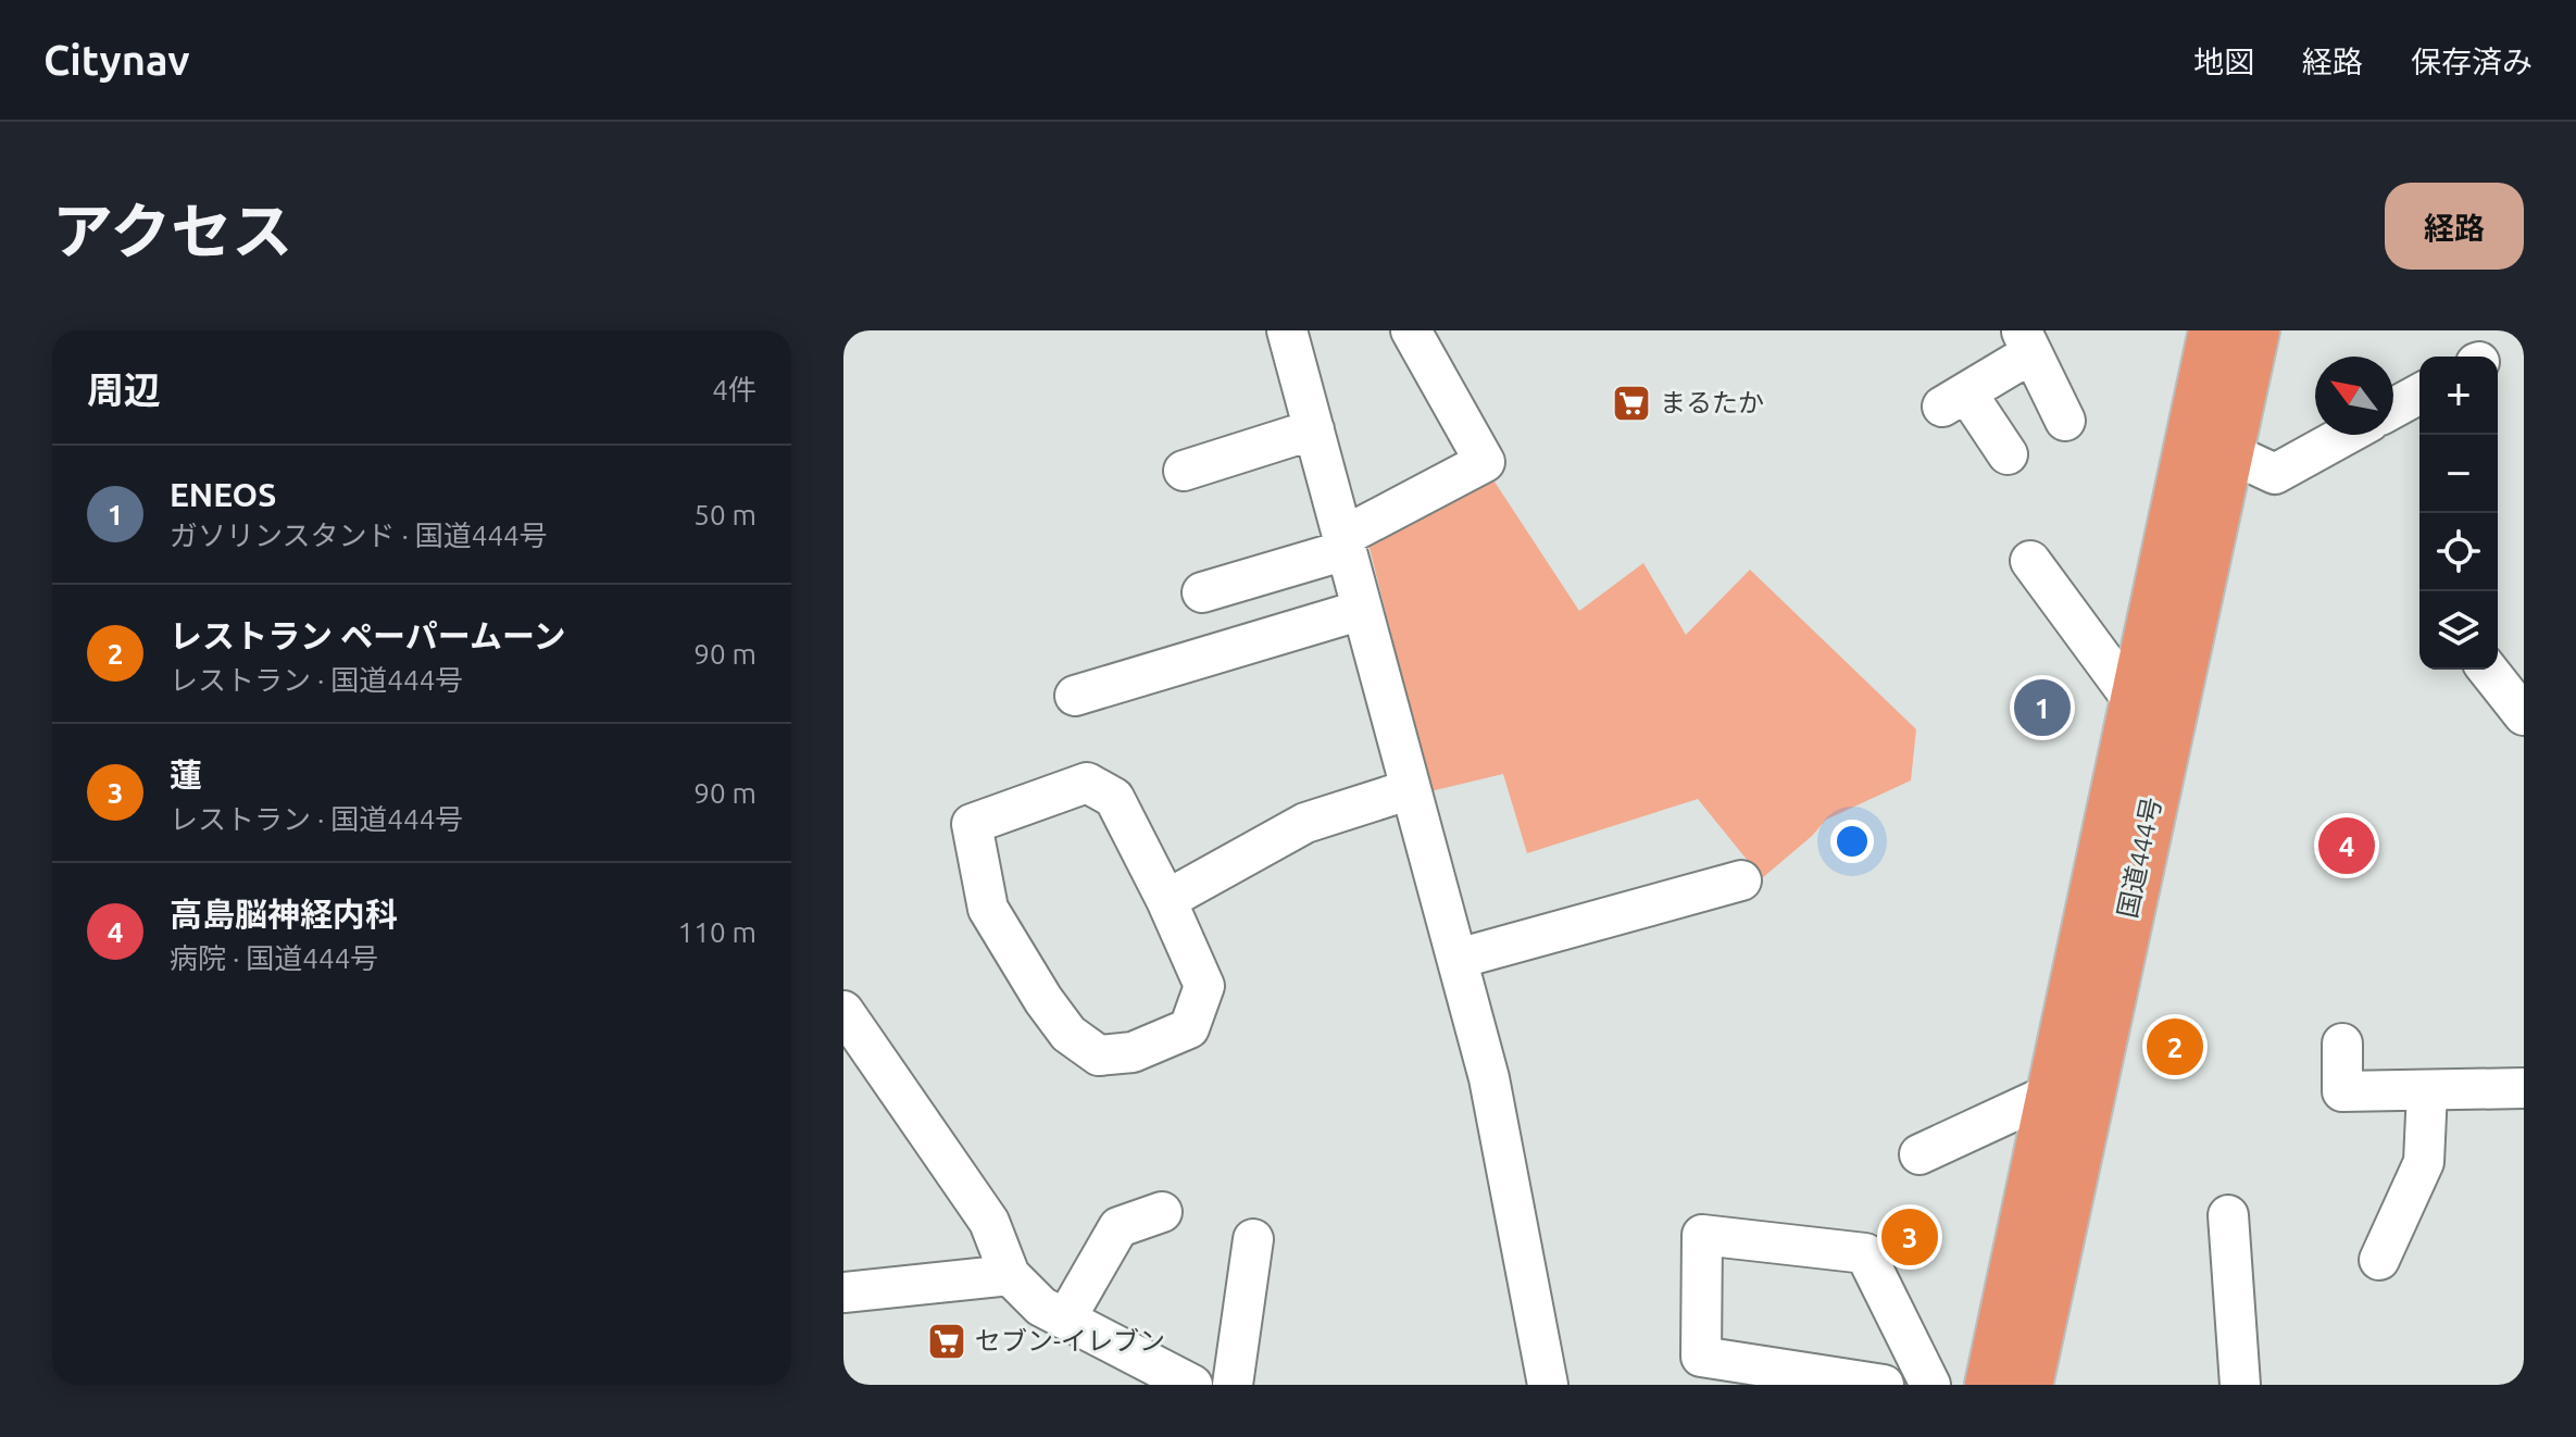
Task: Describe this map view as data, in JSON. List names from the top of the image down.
{
  "streets": {
    "highway": ["国道444号"]
  },
  "places": {
    "supermarket": ["まるたか", "セブン-イレブン"]
  },
  "north": "top left",
  "page": {
    "header": "Citynav",
    "nav": ["地図", "経路", "保存済み"],
    "title": "アクセス",
    "buttons": "経路",
    "heading": ["周辺", "4件"],
    "map_buttons": ["+", "−"],
    "list": [
      {
        "mark": "1",
        "name": "ENEOS",
        "note": "ガソリンスタンド · 国道444号",
        "value": "50 m"
      },
      {
        "mark": "2",
        "name": "レストラン ペーパームーン",
        "note": "レストラン · 国道444号",
        "value": "90 m"
      },
      {
        "mark": "3",
        "name": "蓮",
        "note": "レストラン · 国道444号",
        "value": "90 m"
      },
      {
        "mark": "4",
        "name": "高島脳神経内科",
        "note": "病院 · 国道444号",
        "value": "110 m"
      }
    ],
    "pins": [
      "1",
      "4",
      "2",
      "3"
    ]
  }
}
